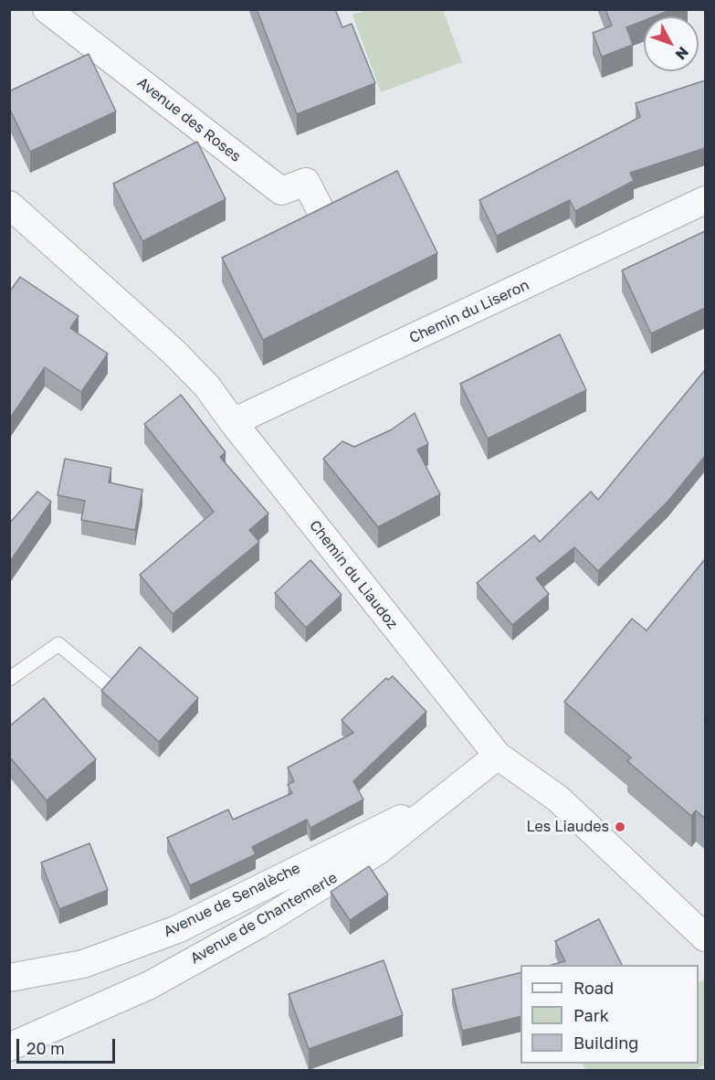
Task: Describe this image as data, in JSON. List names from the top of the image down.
{
  "streets": {
    "street": [
      "Avenue des Roses",
      "Chemin du Liseron",
      "Chemin du Liaudoz",
      "Avenue de Senalèche",
      "Avenue de Chantemerle"
    ]
  },
  "crossings": [
    ["Chemin du Liseron", "Chemin du Liaudoz"],
    ["Chemin du Liaudoz", "Avenue de Chantemerle"],
    ["Avenue de Senalèche", "Avenue de Chantemerle"]
  ],
  "places": ["Les Liaudes"],
  "legend": ["Road", "Park", "Building"],
  "scale_bar": "20 m",
  "north": "bottom right"
}
